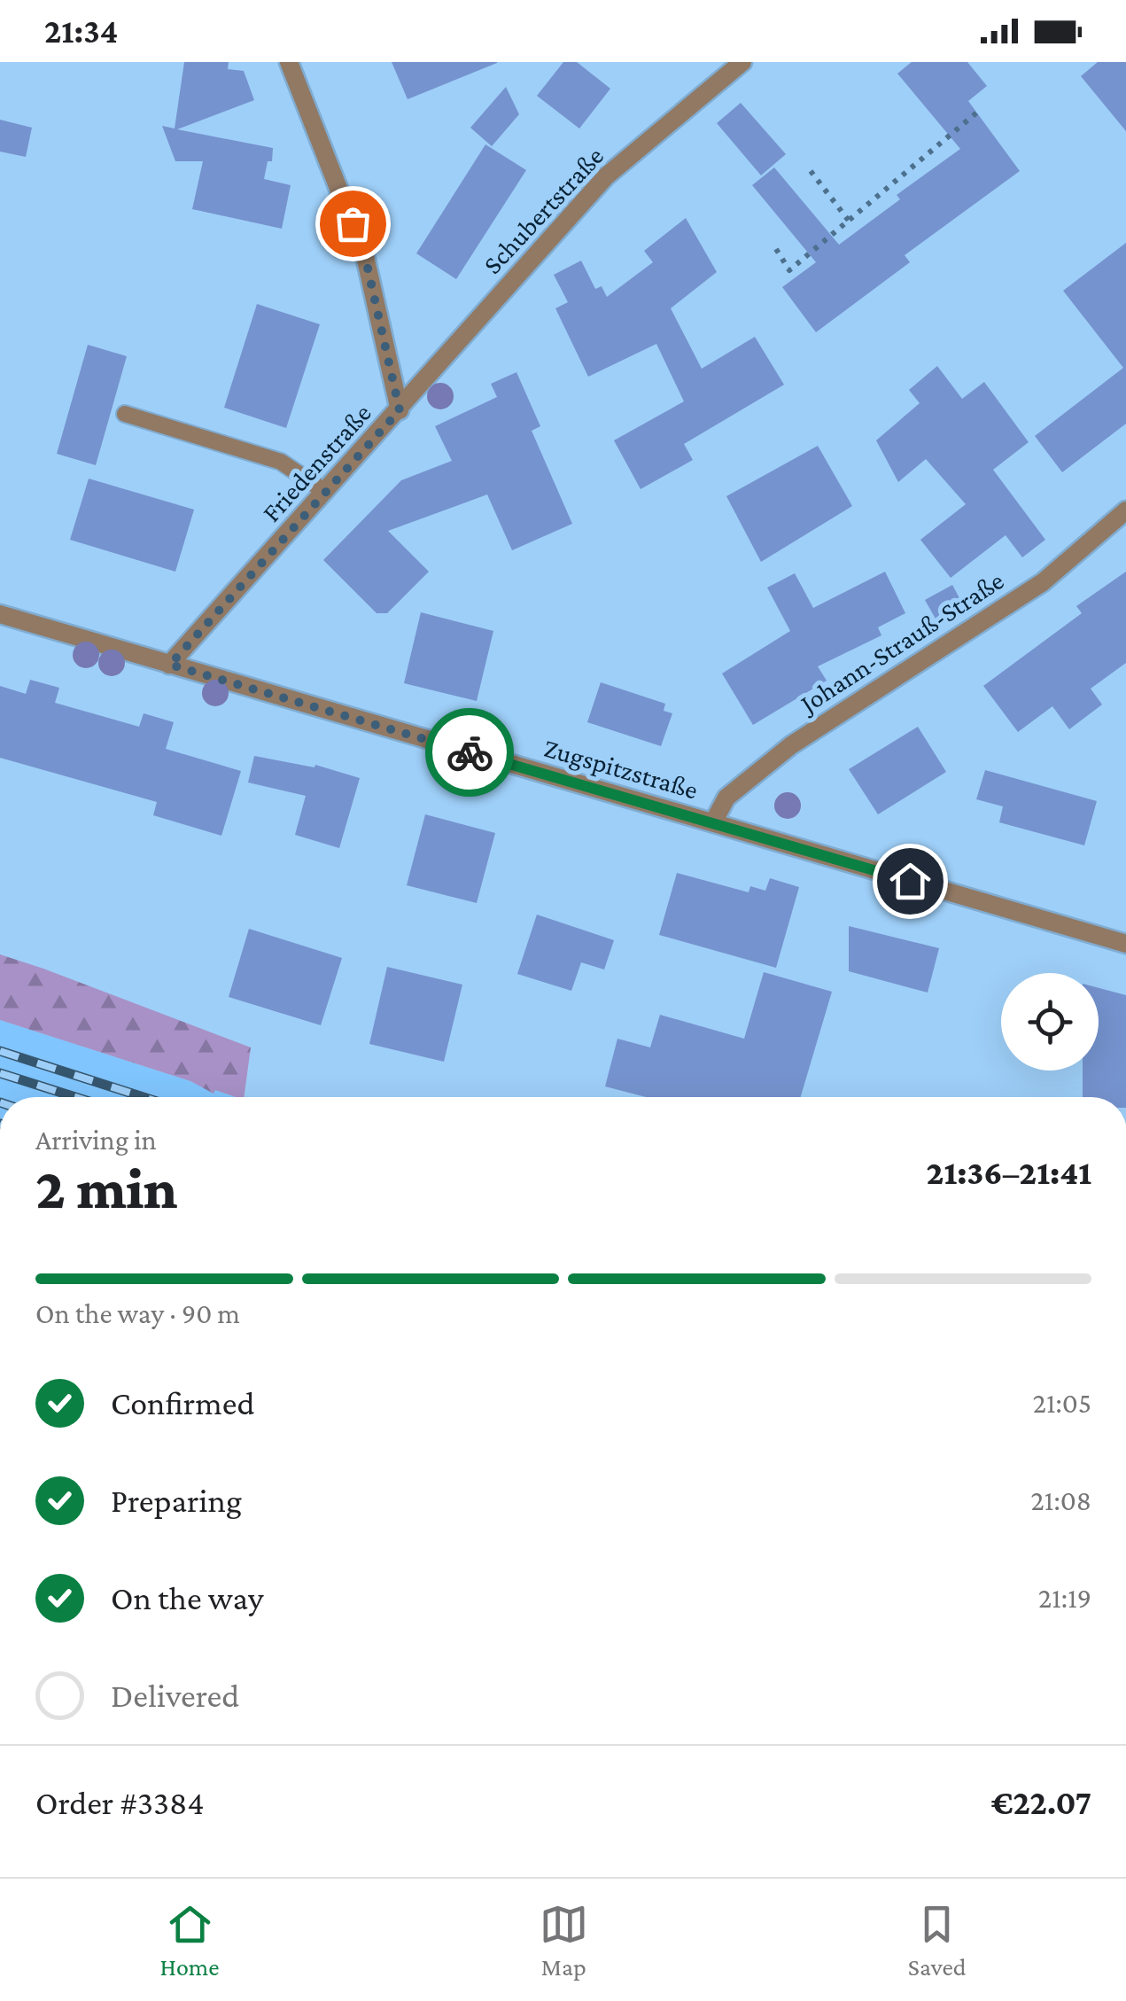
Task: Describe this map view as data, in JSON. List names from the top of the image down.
{
  "streets": {
    "street": [
      "Schubertstraße",
      "Friedenstraße",
      "Johann-Strauß-Straße",
      "Zugspitzstraße"
    ]
  },
  "crossings": [
    ["Schubertstraße", "Friedenstraße"],
    ["Friedenstraße", "Zugspitzstraße"],
    ["Johann-Strauß-Straße", "Zugspitzstraße"]
  ],
  "page": {
    "status": "21:34",
    "heading": ["2 min", "Arriving in", "21:36–21:41"],
    "panel": ["Order #3384", "€22.07"],
    "bar": "On the way · 90 m",
    "list": [
      ["Confirmed", "21:05"],
      ["Preparing", "21:08"],
      ["On the way", "21:19"],
      "Delivered"
    ],
    "tabs": ["Home", "Map", "Saved"]
  }
}
